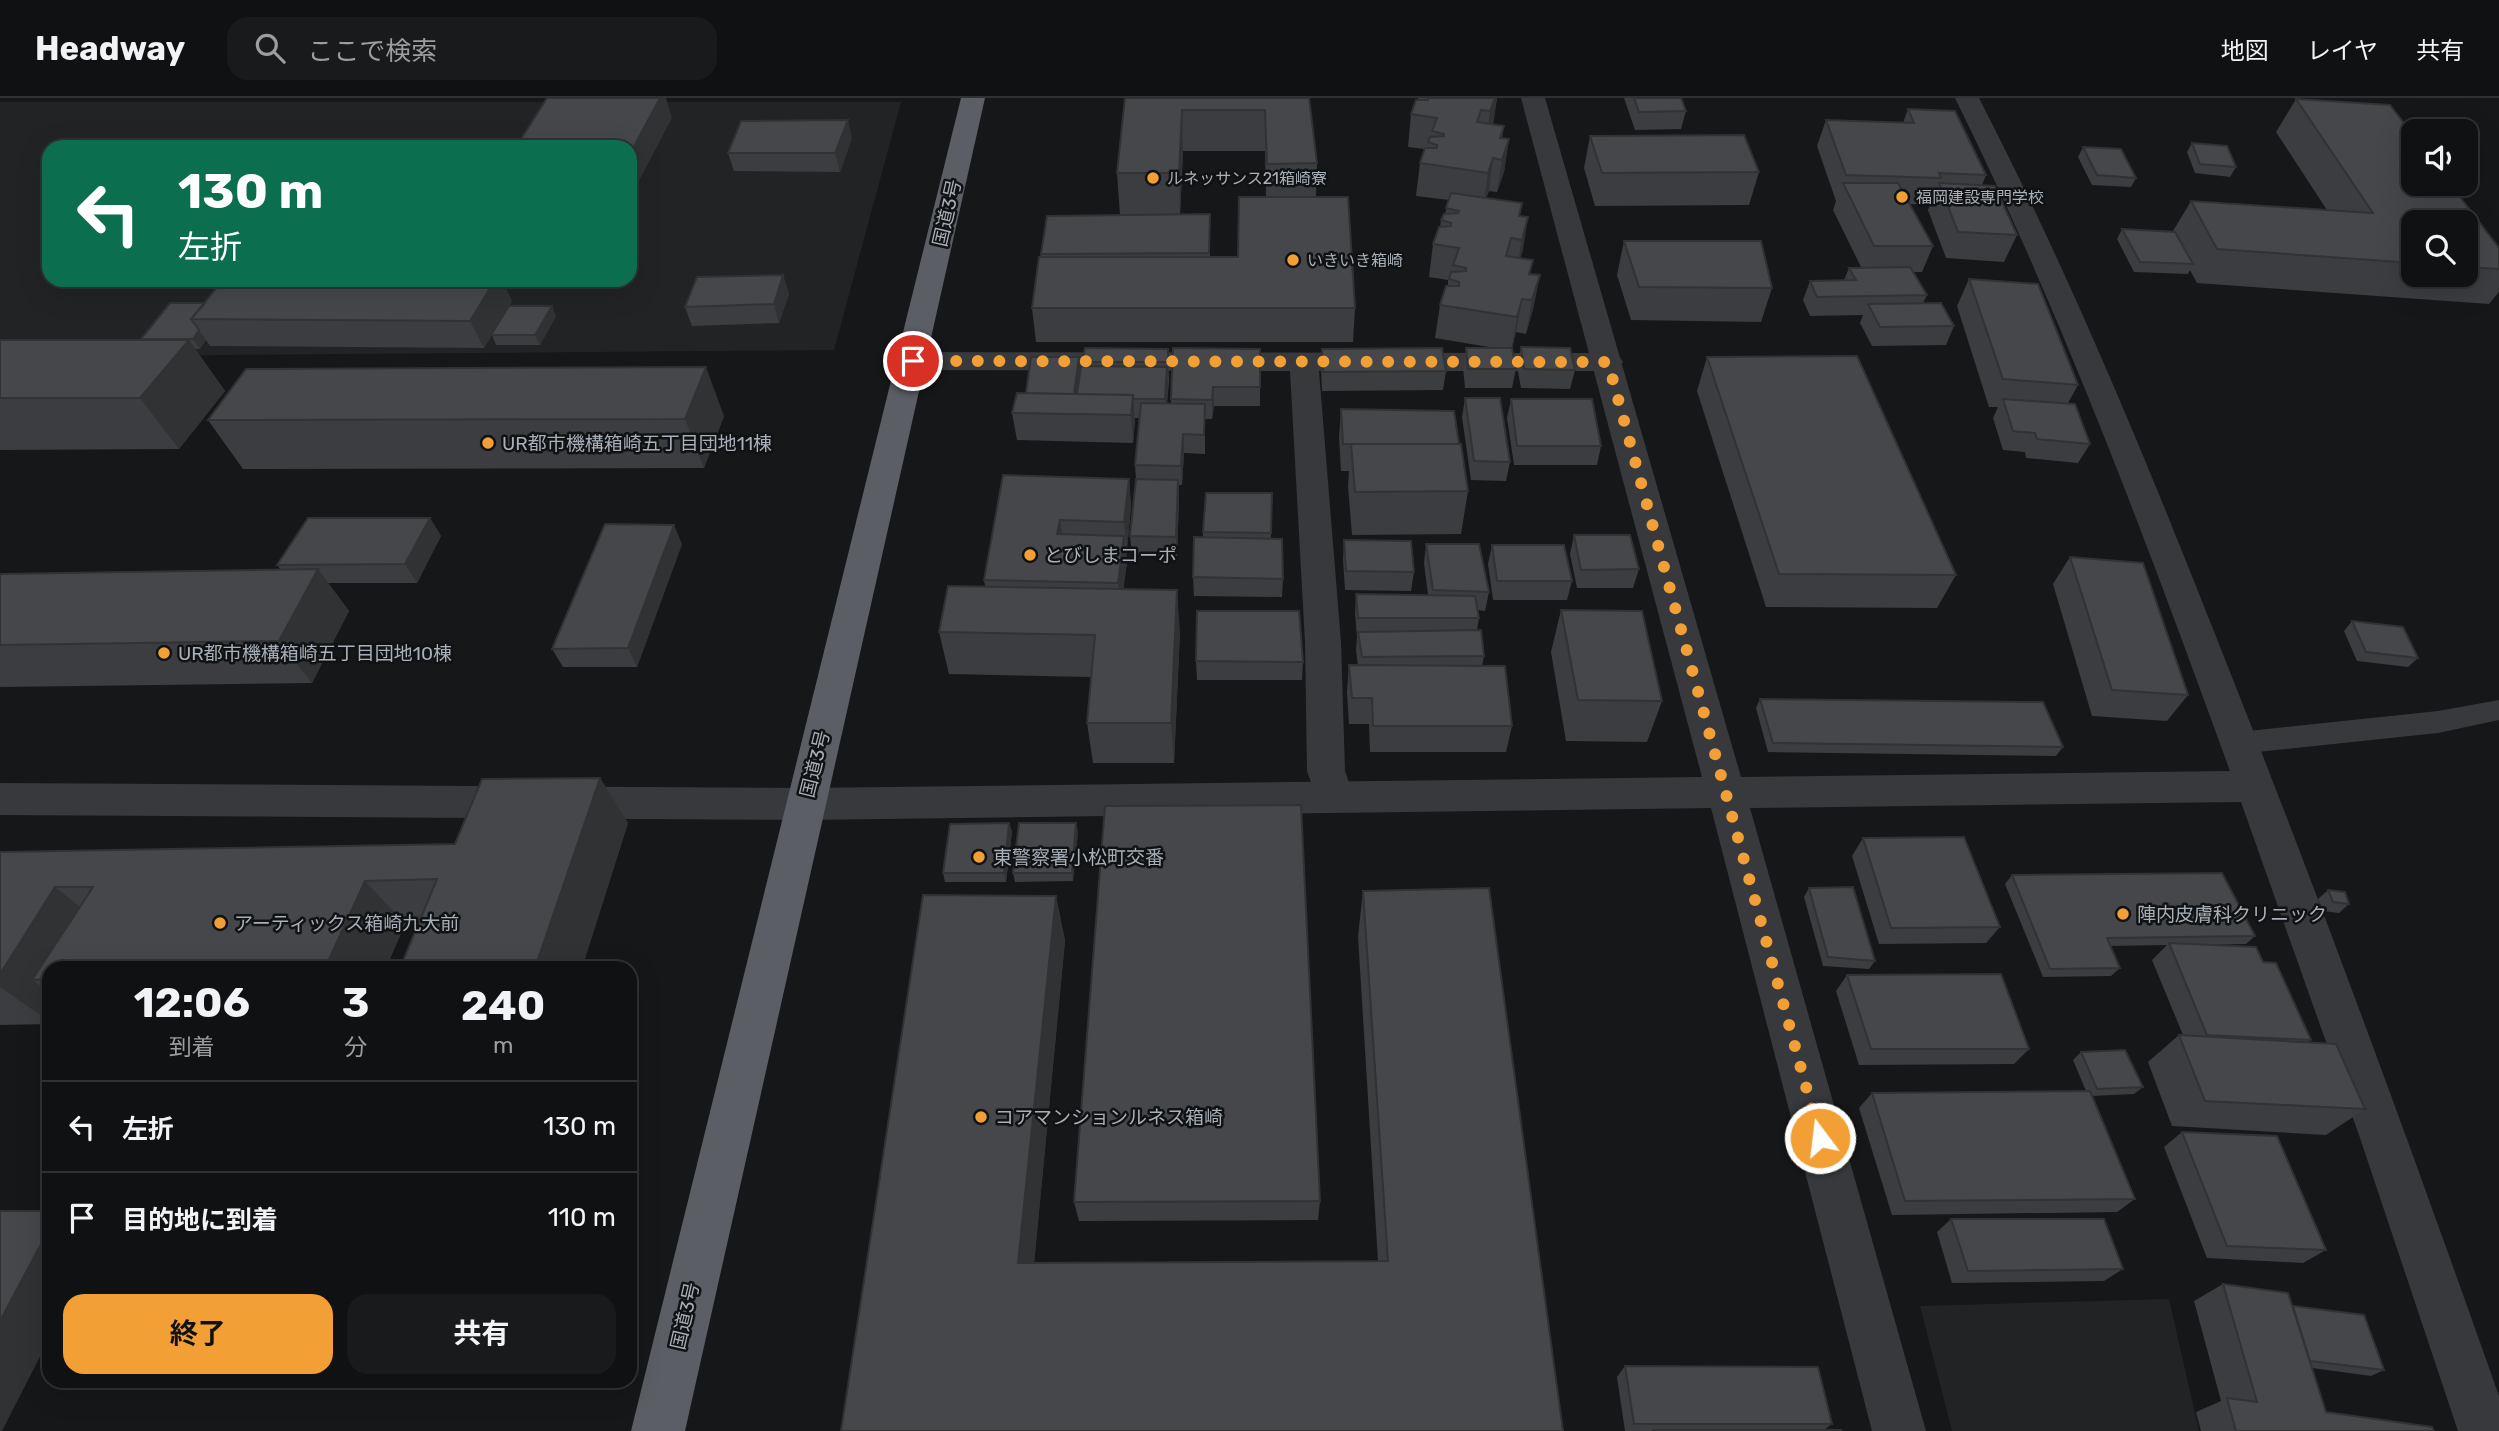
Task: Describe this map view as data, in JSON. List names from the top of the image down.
{
  "streets": {
    "highway": ["国道3号"]
  },
  "places": [
    "ルネッサンス21箱崎寮",
    "福岡建設専門学校",
    "いきいき箱崎",
    "UR都市機構箱崎五丁目団地11棟",
    "とびしまコーポ",
    "UR都市機構箱崎五丁目団地10棟",
    "東警察署小松町交番",
    "陣内皮膚科クリニック",
    "アーティックス箱崎九大前",
    "コアマンションルネス箱崎"
  ],
  "page": {
    "header": "Headway",
    "search": "ここで検索",
    "nav": ["地図", "レイヤ", "共有"],
    "turn": ["130 m", "左折"],
    "eta": [
      "12:06",
      "到着",
      "3",
      "分",
      "240",
      "m"
    ],
    "list": [
      {
        "name": "左折",
        "value": "130 m"
      },
      {
        "name": "目的地に到着",
        "value": "110 m"
      }
    ],
    "buttons": ["終了", "共有"]
  }
}
